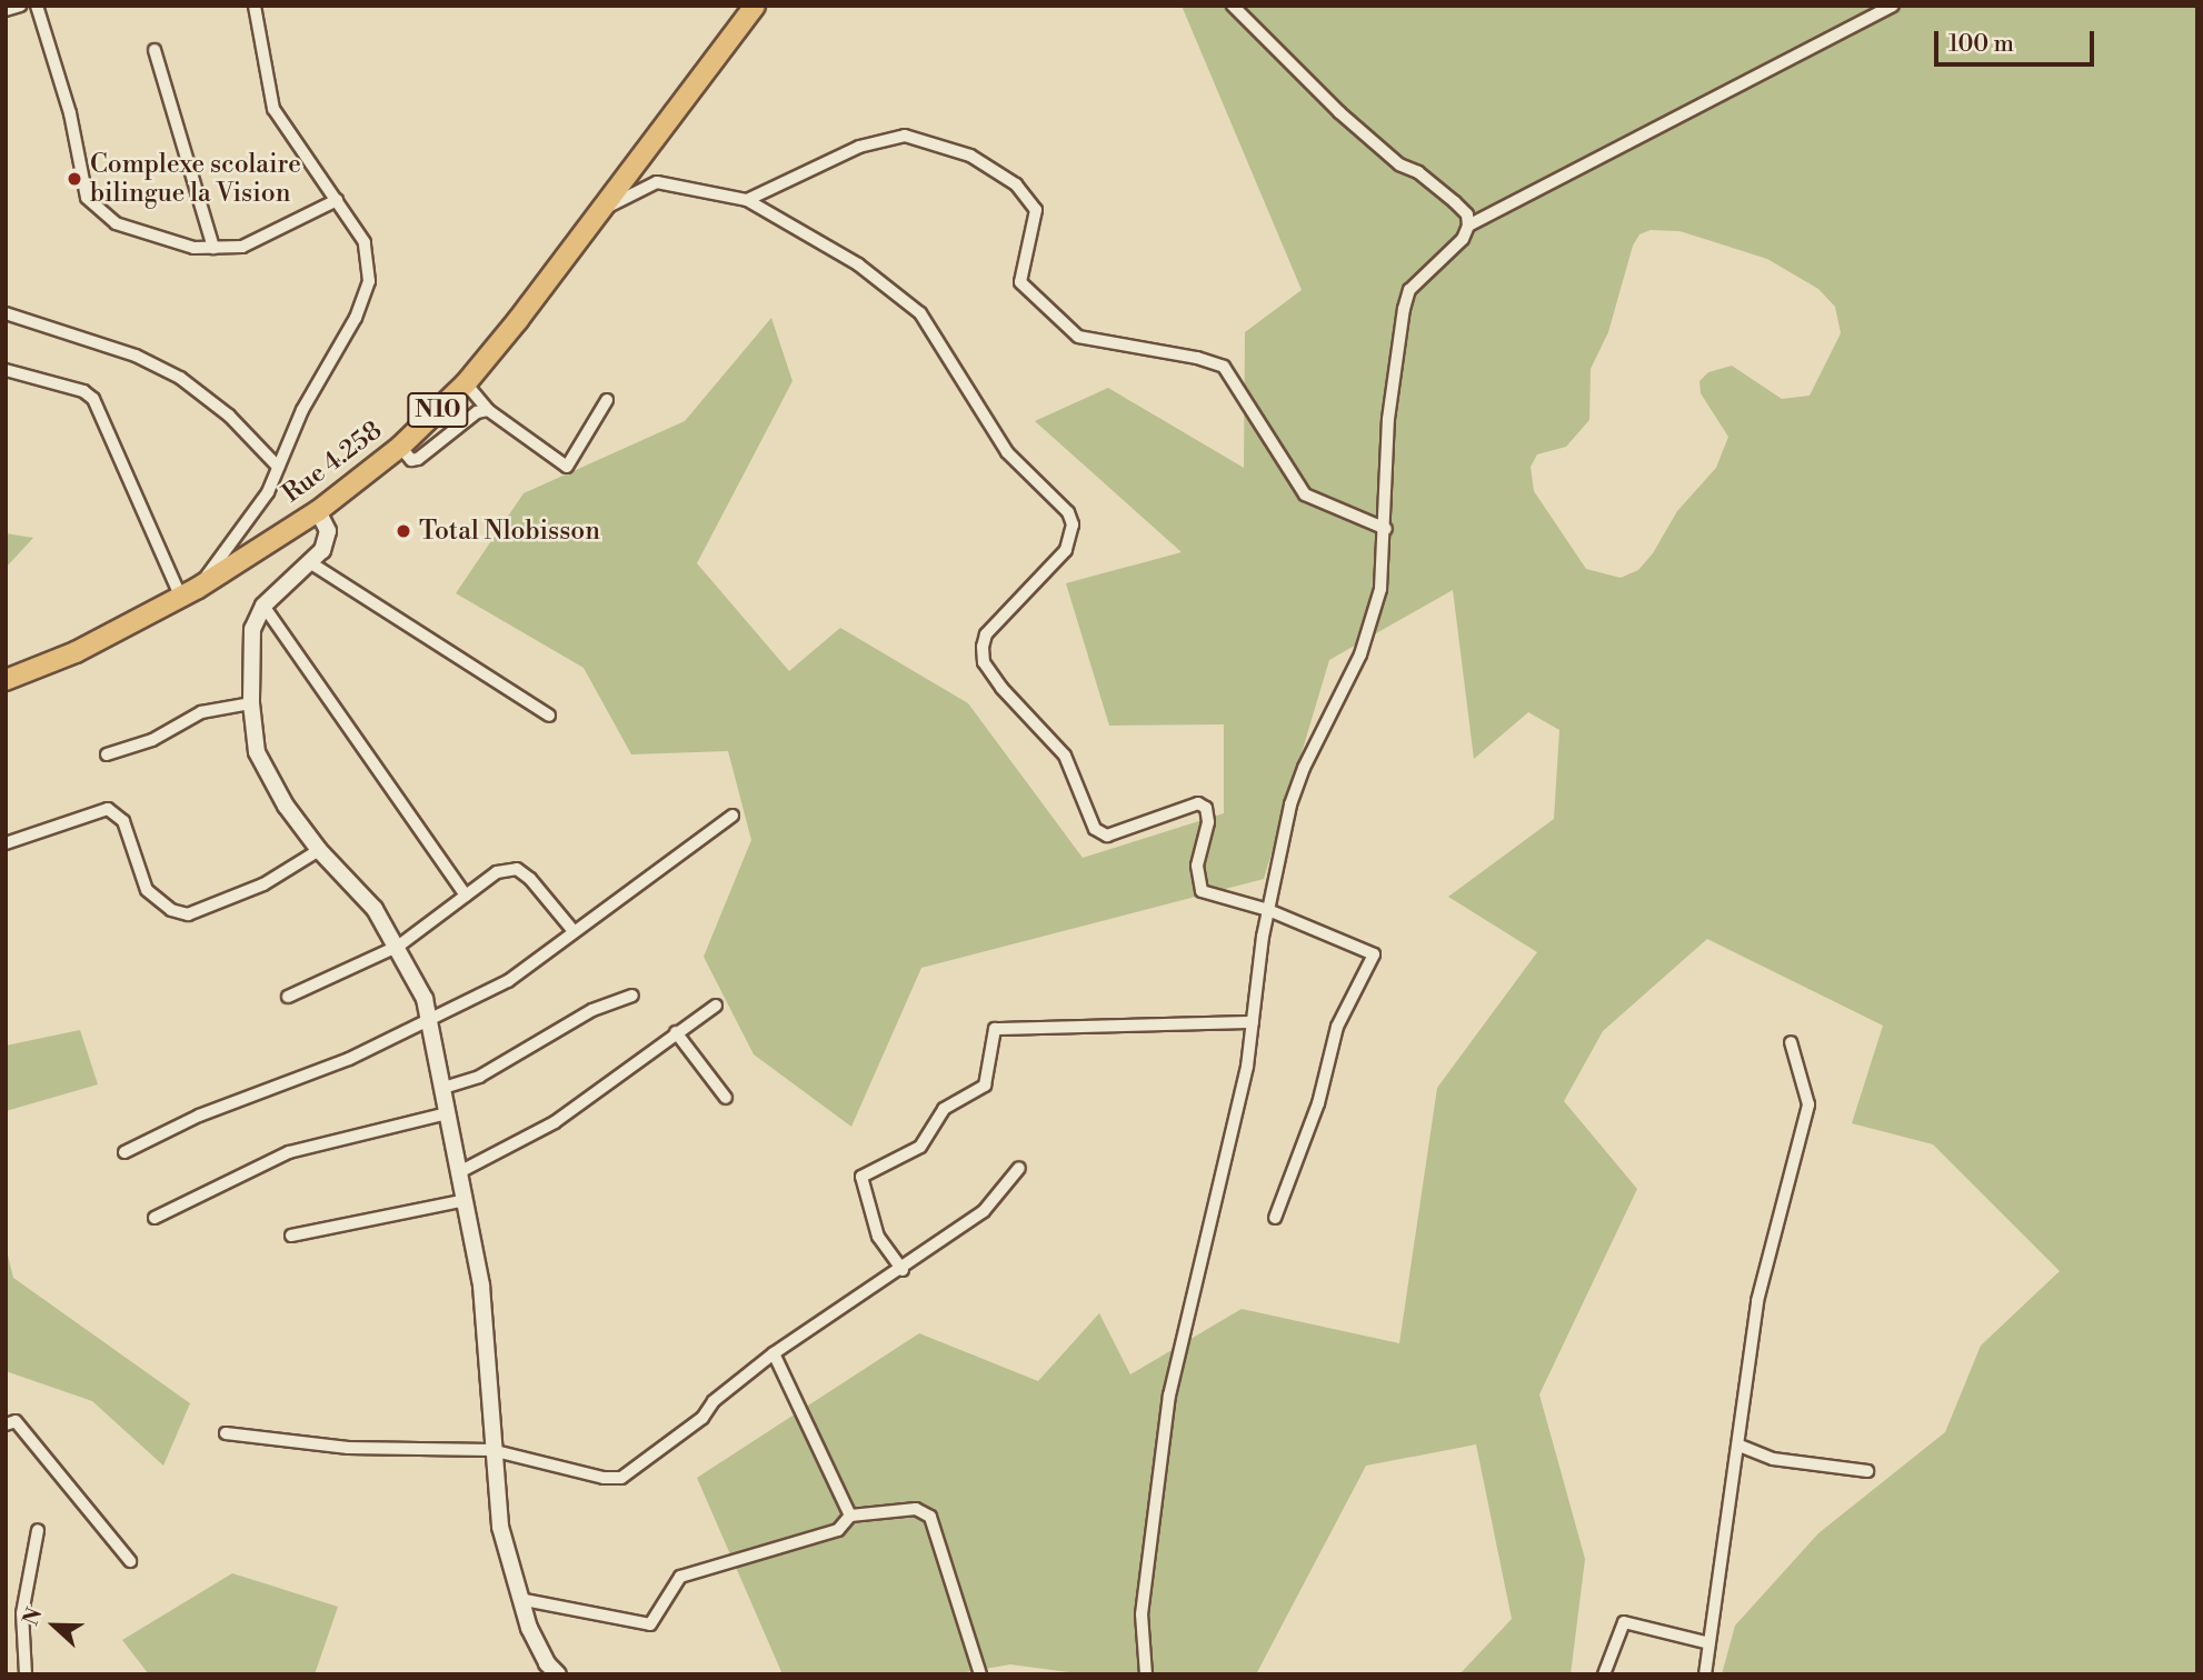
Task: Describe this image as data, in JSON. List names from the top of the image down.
{
  "streets": {
    "highway": ["N10", "Rue 4.258"]
  },
  "places": ["Complexe scolaire bilingue la Vision", "Total Nlobisson"],
  "scale_bar": "100 m",
  "north": "left"
}
